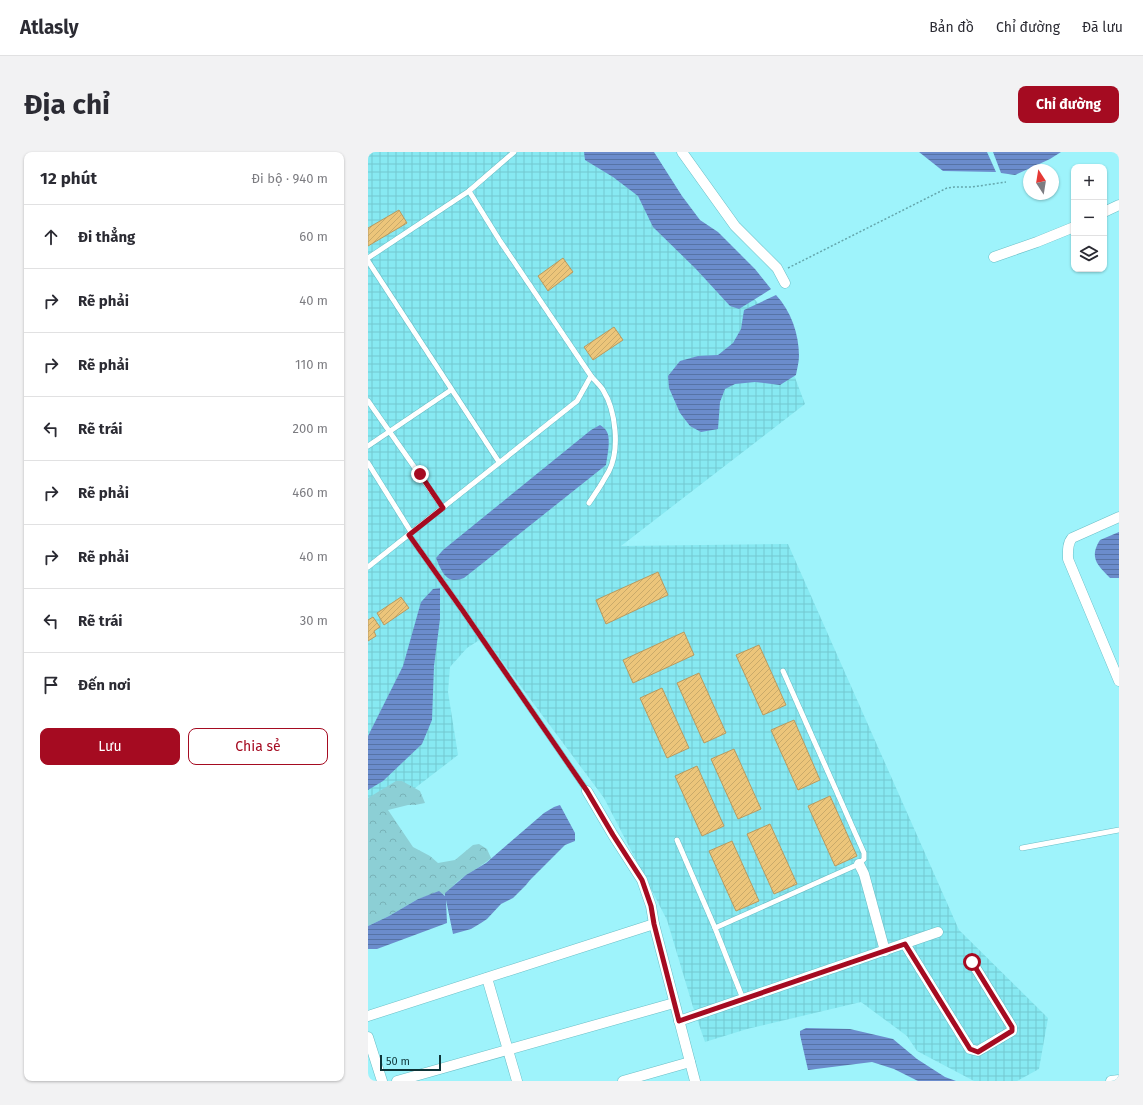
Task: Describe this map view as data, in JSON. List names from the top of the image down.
{
  "scale_bar": "50 m",
  "north": "top",
  "page": {
    "header": "Atlasly",
    "nav": ["Bản đồ", "Chỉ đường", "Đã lưu"],
    "buttons": [
      "Chỉ đường",
      ["Lưu", "Chia sẻ"]
    ],
    "title": "Địa chỉ",
    "heading": ["12 phút", "Đi bộ · 940 m"],
    "map_buttons": ["+", "−"],
    "list": [
      ["Đi thẳng", "60 m"],
      ["Rẽ phải", "40 m"],
      ["Rẽ phải", "110 m"],
      ["Rẽ trái", "200 m"],
      ["Rẽ phải", "460 m"],
      ["Rẽ phải", "40 m"],
      ["Rẽ trái", "30 m"],
      "Đến nơi"
    ],
    "scale": "50 m"
  }
}
